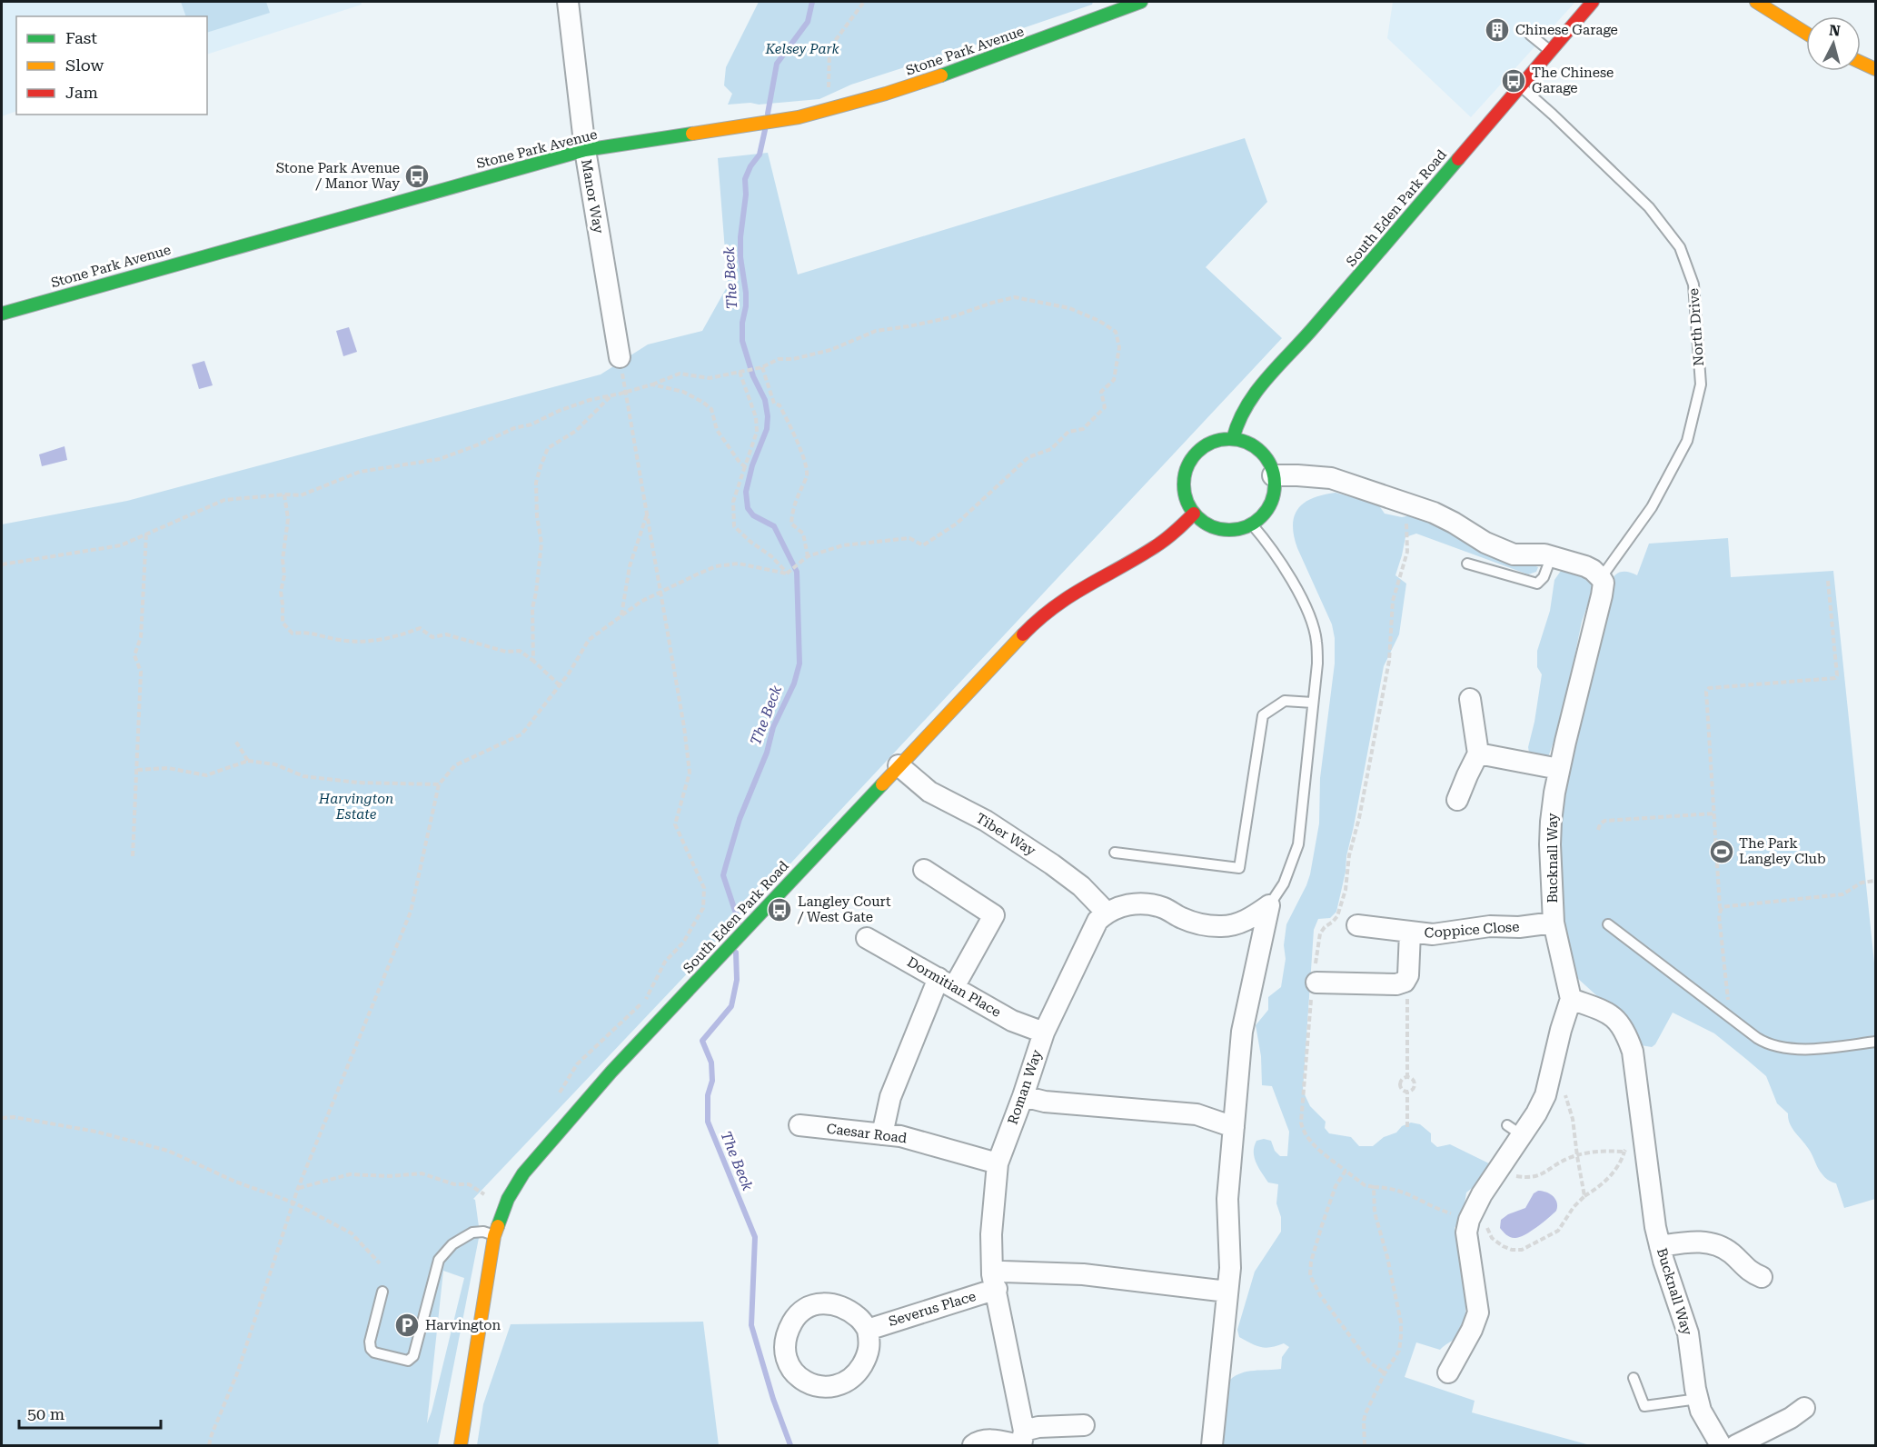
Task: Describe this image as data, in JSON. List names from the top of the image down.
{
  "streets": {
    "main road": ["Stone Park Avenue", "South Eden Park Road"],
    "street": [
      "Manor Way",
      "Tiber Way",
      "Bucknall Way",
      "Coppice Close",
      "Dormitian Place",
      "Roman Way",
      "Caesar Road",
      "Severus Place"
    ],
    "lane": ["North Drive"]
  },
  "crossings": [
    ["Stone Park Avenue", "Manor Way"],
    ["South Eden Park Road", "North Drive"],
    ["South Eden Park Road", "Tiber Way"],
    ["North Drive", "Bucknall Way"],
    ["Tiber Way", "Roman Way"],
    ["Bucknall Way", "Coppice Close"],
    ["Dormitian Place", "Roman Way"],
    ["Roman Way", "Caesar Road"],
    ["Roman Way", "Severus Place"]
  ],
  "water": ["The Beck"],
  "parks": ["Kelsey Park", "Harvington Estate"],
  "places": {
    "building": ["Chinese Garage"],
    "bus stop": ["The Chinese Garage", "Stone Park Avenue / Manor Way", "Langley Court / West Gate"],
    "sports": ["The Park Langley Club"],
    "parking": ["Harvington"]
  },
  "legend": ["Fast", "Slow", "Jam"],
  "scale_bar": "50 m",
  "north": "top"
}
